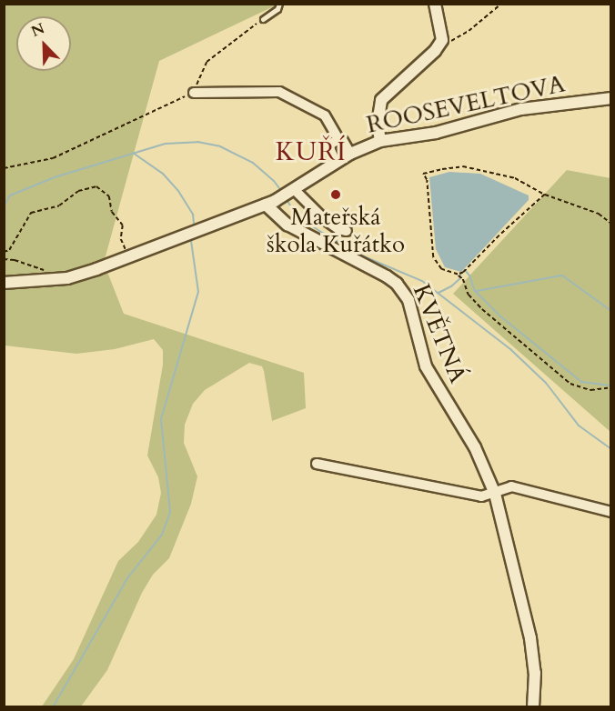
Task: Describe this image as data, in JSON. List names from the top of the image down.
{
  "streets": {
    "street": ["ROOSEVELTOVA", "KVĚTNÁ"]
  },
  "crossings": [
    ["ROOSEVELTOVA", "KVĚTNÁ"]
  ],
  "districts": ["KUŘÍ"],
  "places": ["Mateřská škola Kuřátko"],
  "north": "top left"
}
